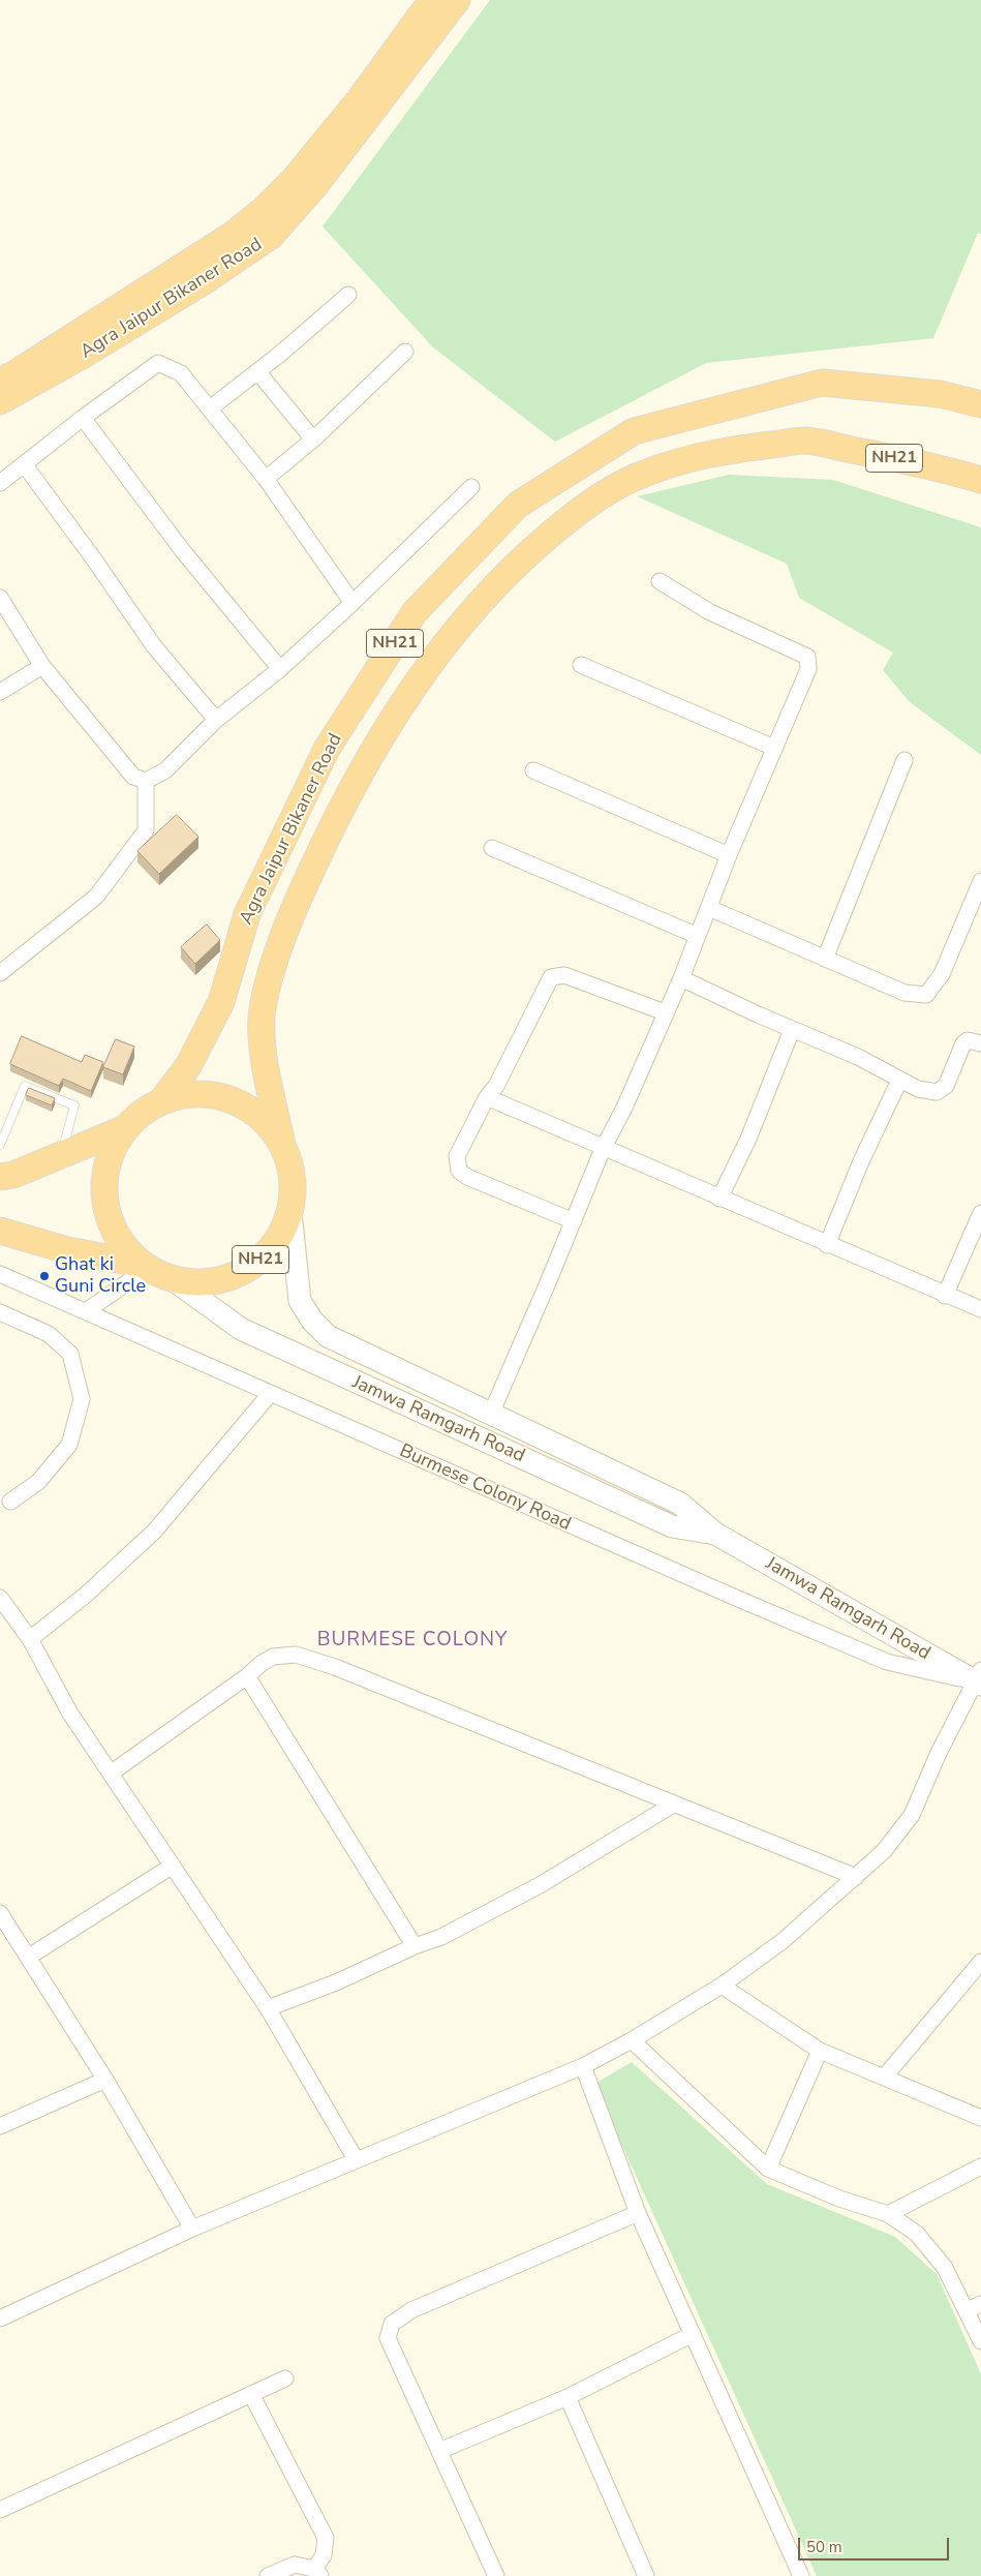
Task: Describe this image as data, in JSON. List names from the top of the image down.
{
  "streets": {
    "highway": ["Agra Jaipur Bikaner Road", "NH21"],
    "main road": ["Jamwa Ramgarh Road"],
    "street": ["Burmese Colony Road"]
  },
  "crossings": [
    ["Agra Jaipur Bikaner Road", "NH21"],
    ["NH21", "Jamwa Ramgarh Road"],
    ["Jamwa Ramgarh Road", "Burmese Colony Road"]
  ],
  "districts": ["BURMESE COLONY"],
  "places": ["Ghat ki Guni Circle"],
  "scale_bar": "50 m"
}
